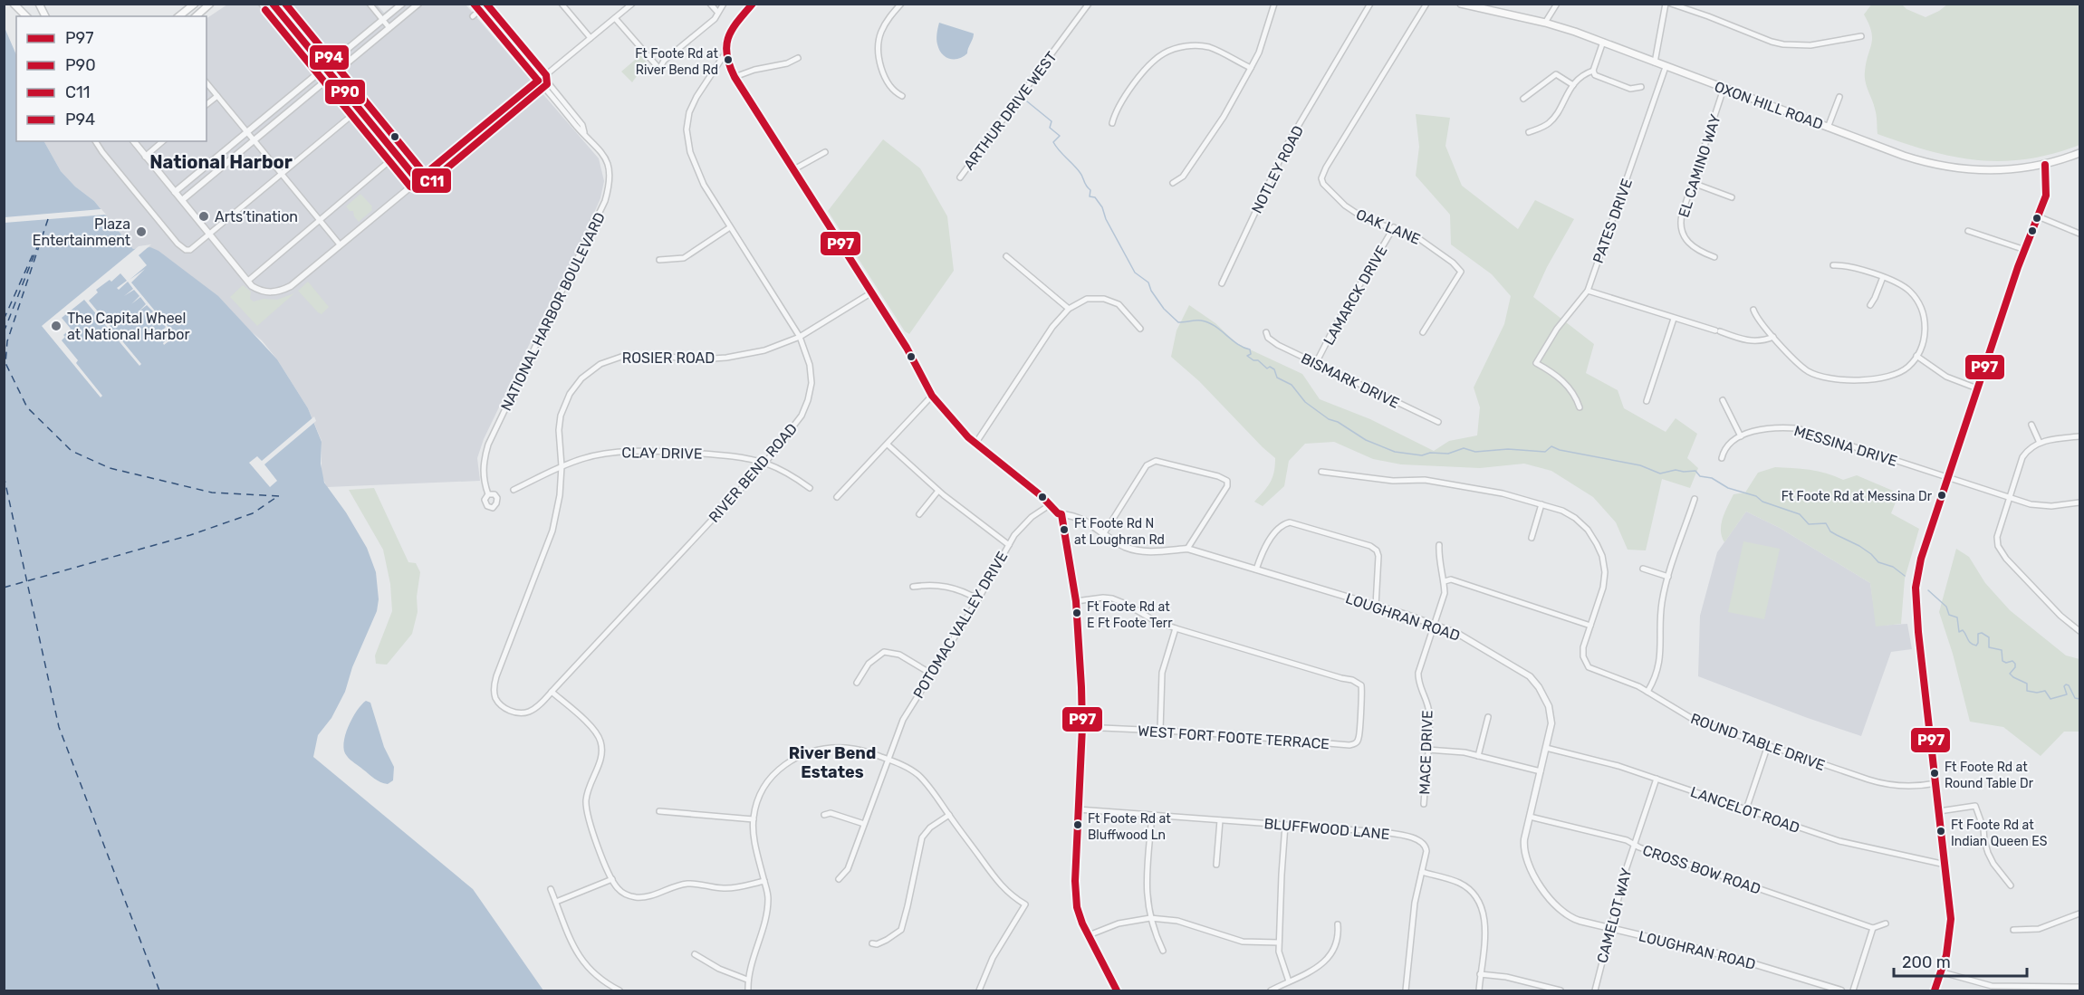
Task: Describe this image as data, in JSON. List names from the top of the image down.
{
  "streets": {
    "main road": ["OXON HILL ROAD"],
    "street": [
      "ARTHUR DRIVE WEST",
      "EL CAMINO WAY",
      "NOTLEY ROAD",
      "PATES DRIVE",
      "OAK LANE",
      "LAMARCK DRIVE",
      "NATIONAL HARBOR BOULEVARD",
      "ROSIER ROAD",
      "BISMARK DRIVE",
      "MESSINA DRIVE",
      "CLAY DRIVE",
      "RIVER BEND ROAD",
      "LOUGHRAN ROAD",
      "POTOMAC VALLEY DRIVE",
      "WEST FORT FOOTE TERRACE",
      "ROUND TABLE DRIVE",
      "MACE DRIVE",
      "LANCELOT ROAD",
      "BLUFFWOOD LANE",
      "CROSS BOW ROAD",
      "CAMELOT WAY"
    ]
  },
  "crossings": [
    ["OXON HILL ROAD", "EL CAMINO WAY"],
    ["OXON HILL ROAD", "PATES DRIVE"],
    ["OAK LANE", "LAMARCK DRIVE"],
    ["LAMARCK DRIVE", "BISMARK DRIVE"],
    ["ROSIER ROAD", "CLAY DRIVE"],
    ["ROSIER ROAD", "RIVER BEND ROAD"],
    ["CLAY DRIVE", "RIVER BEND ROAD"],
    ["LOUGHRAN ROAD", "MACE DRIVE"],
    ["LOUGHRAN ROAD", "LANCELOT ROAD"],
    ["LOUGHRAN ROAD", "CROSS BOW ROAD"],
    ["LOUGHRAN ROAD", "CAMELOT WAY"],
    ["LANCELOT ROAD", "CAMELOT WAY"],
    ["CROSS BOW ROAD", "CAMELOT WAY"]
  ],
  "districts": ["National Harbor", "River Bend Estates"],
  "places": [
    "Ft Foote Rd at River Bend Rd",
    "Arts’tination",
    "Plaza Entertainment",
    "The Capital Wheel at National Harbor",
    "Ft Foote Rd at Messina Dr",
    "Ft Foote Rd N at Loughran Rd",
    "Ft Foote Rd at E Ft Foote Terr",
    "Ft Foote Rd at Round Table Dr",
    "Ft Foote Rd at Bluffwood Ln",
    "Ft Foote Rd at Indian Queen ES"
  ],
  "lines": [
    "transit line P97",
    "transit line P90",
    "transit line C11",
    "transit line P94"
  ],
  "legend": [
    "P97",
    "P90",
    "C11",
    "P94"
  ],
  "scale_bar": "200 m"
}
